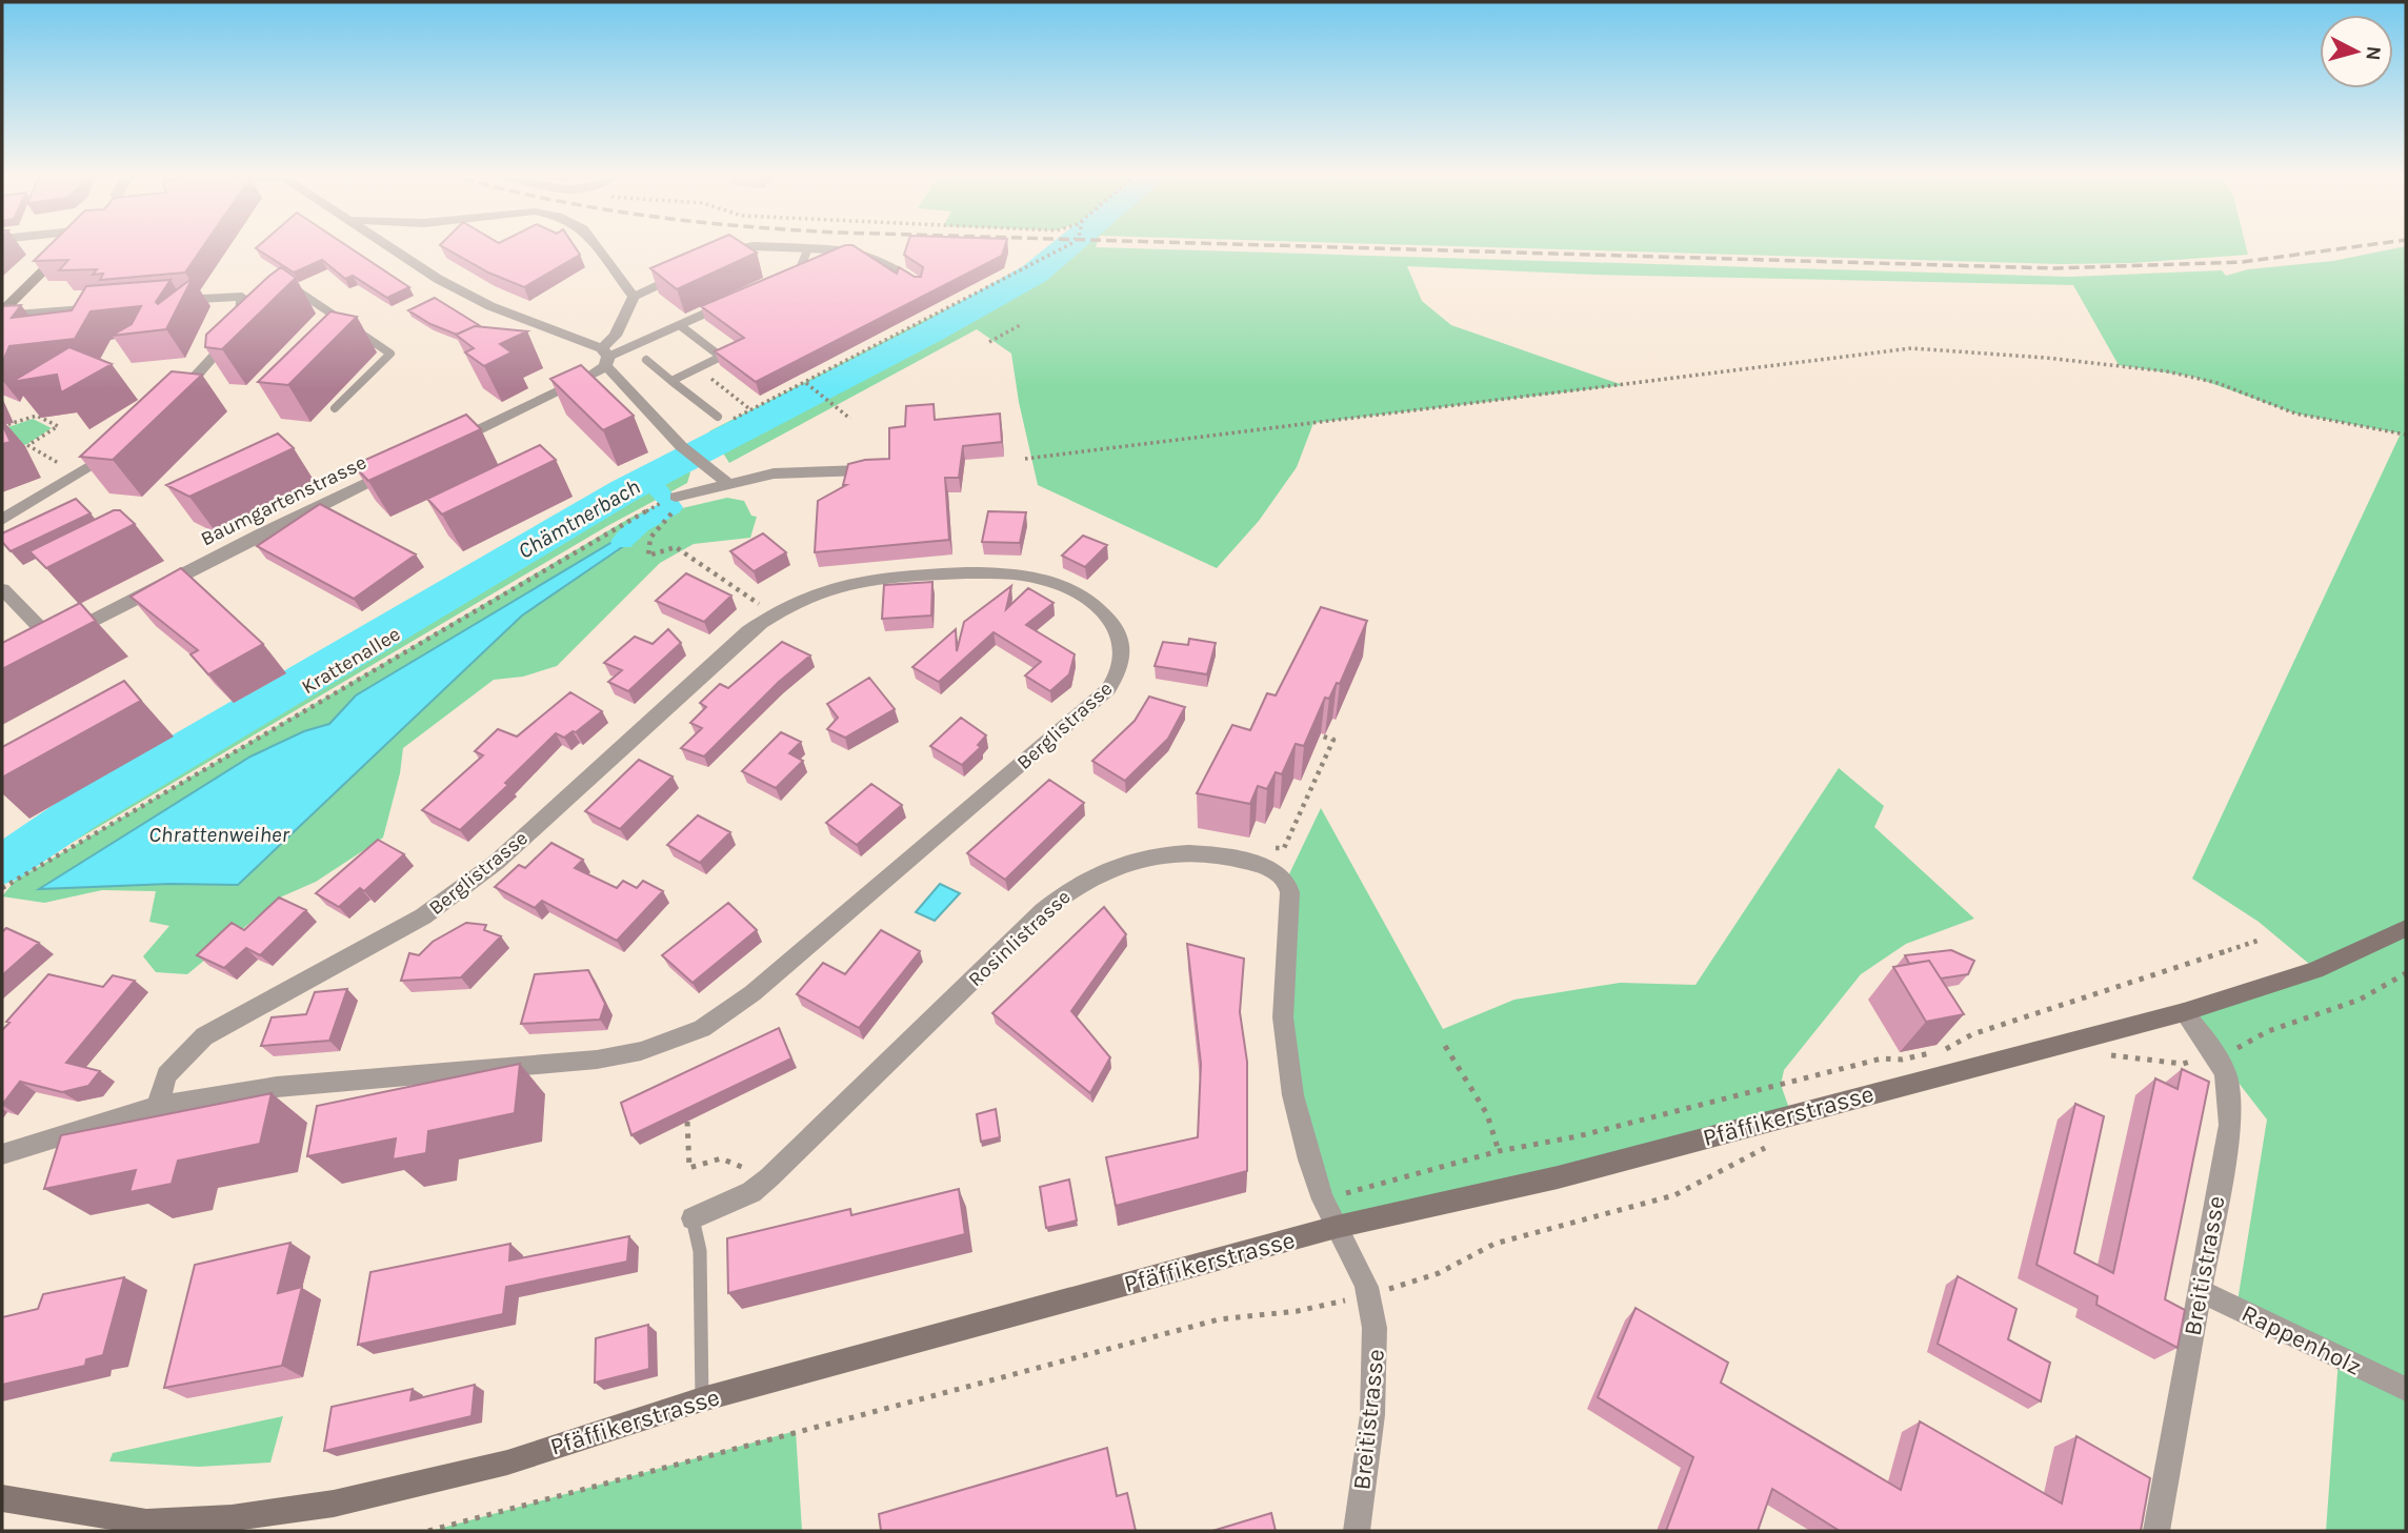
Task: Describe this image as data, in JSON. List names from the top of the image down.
{
  "streets": {
    "main road": ["Pfäffikerstrasse"],
    "street": [
      "Baumgartenstrasse",
      "Berglistrasse",
      "Rosinlistrasse",
      "Breitistrasse",
      "Rappenholz"
    ],
    "path": ["Krattenallee"]
  },
  "crossings": [
    ["Rosinlistrasse", "Pfäffikerstrasse"],
    ["Rosinlistrasse", "Breitistrasse"],
    ["Pfäffikerstrasse", "Breitistrasse"],
    ["Breitistrasse", "Rappenholz"]
  ],
  "water": ["Chämtnerbach", "Chrattenweiher"],
  "north": "right"
}
